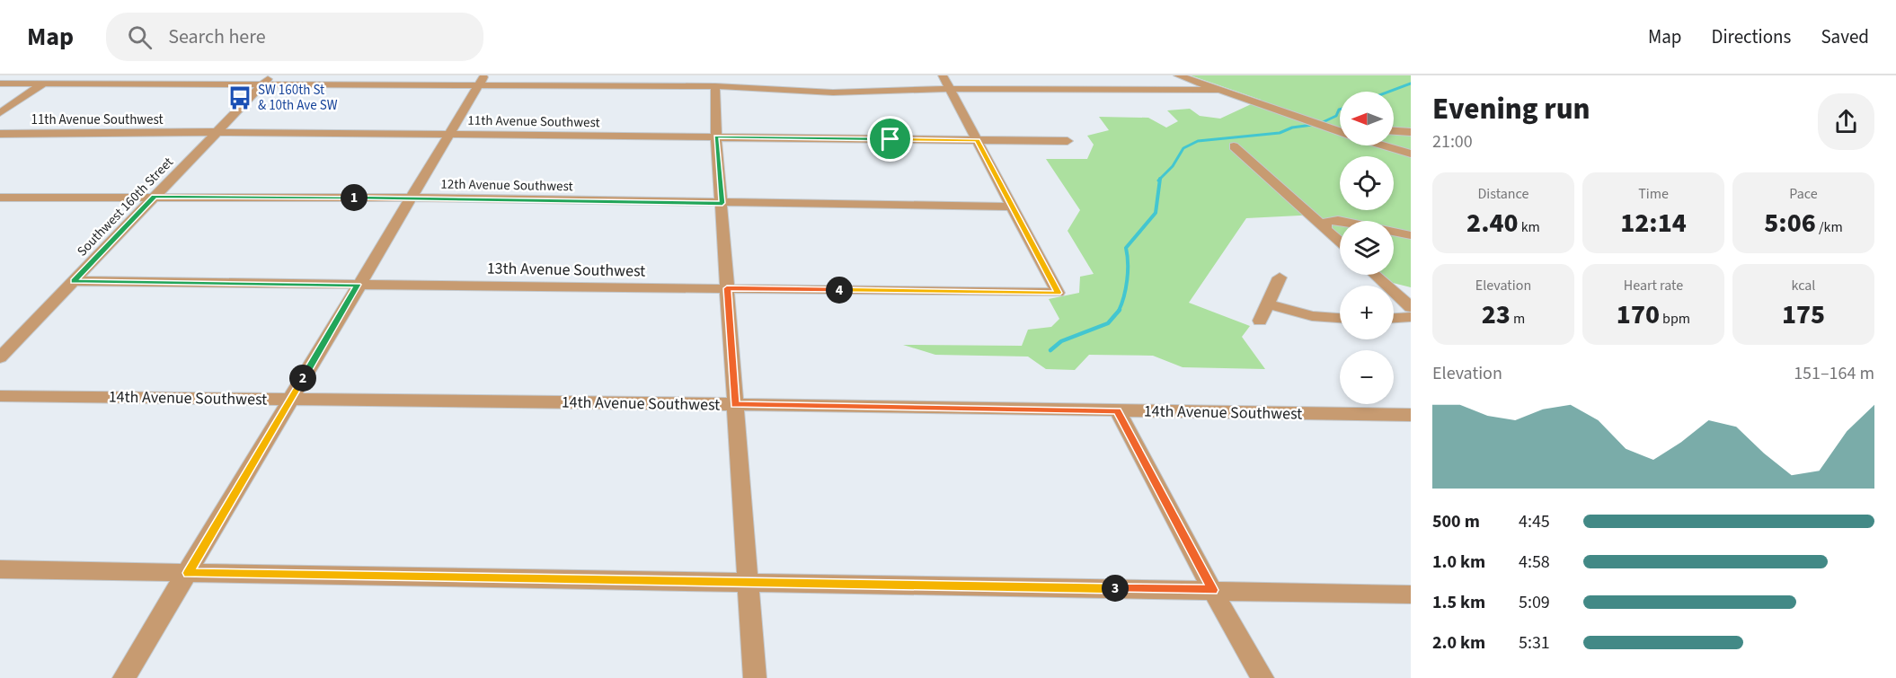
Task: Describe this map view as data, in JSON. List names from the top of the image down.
{
  "streets": {
    "street": [
      "11th Avenue Southwest",
      "12th Avenue Southwest",
      "Southwest 160th Street",
      "13th Avenue Southwest",
      "14th Avenue Southwest"
    ]
  },
  "crossings": [
    ["11th Avenue Southwest", "Southwest 160th Street"],
    ["12th Avenue Southwest", "Southwest 160th Street"],
    ["12th Avenue Southwest", "13th Avenue Southwest"],
    ["Southwest 160th Street", "13th Avenue Southwest"]
  ],
  "places": {
    "bus stop": ["SW 160th St & 10th Ave SW"]
  },
  "north": "left",
  "page": {
    "header": "Map",
    "search": "Search here",
    "nav": ["Map", "Directions", "Saved"],
    "heading": ["Evening run", "21:00"],
    "map_buttons": ["+", "−"],
    "stats": [
      ["Distance", "2.40 km"],
      ["Time", "12:14"],
      ["Pace", "5:06 /km"],
      ["Elevation", "23 m"],
      ["Heart rate", "170 bpm"],
      ["kcal", "175"]
    ],
    "pins": [
      "1",
      "4",
      "2",
      "3"
    ],
    "chart": ["Elevation", "151–164 m"],
    "list": [
      {
        "name": "500 m",
        "note": "4:45"
      },
      {
        "name": "1.0 km",
        "note": "4:58"
      },
      {
        "name": "1.5 km",
        "note": "5:09"
      },
      {
        "name": "2.0 km",
        "note": "5:31"
      }
    ]
  }
}
